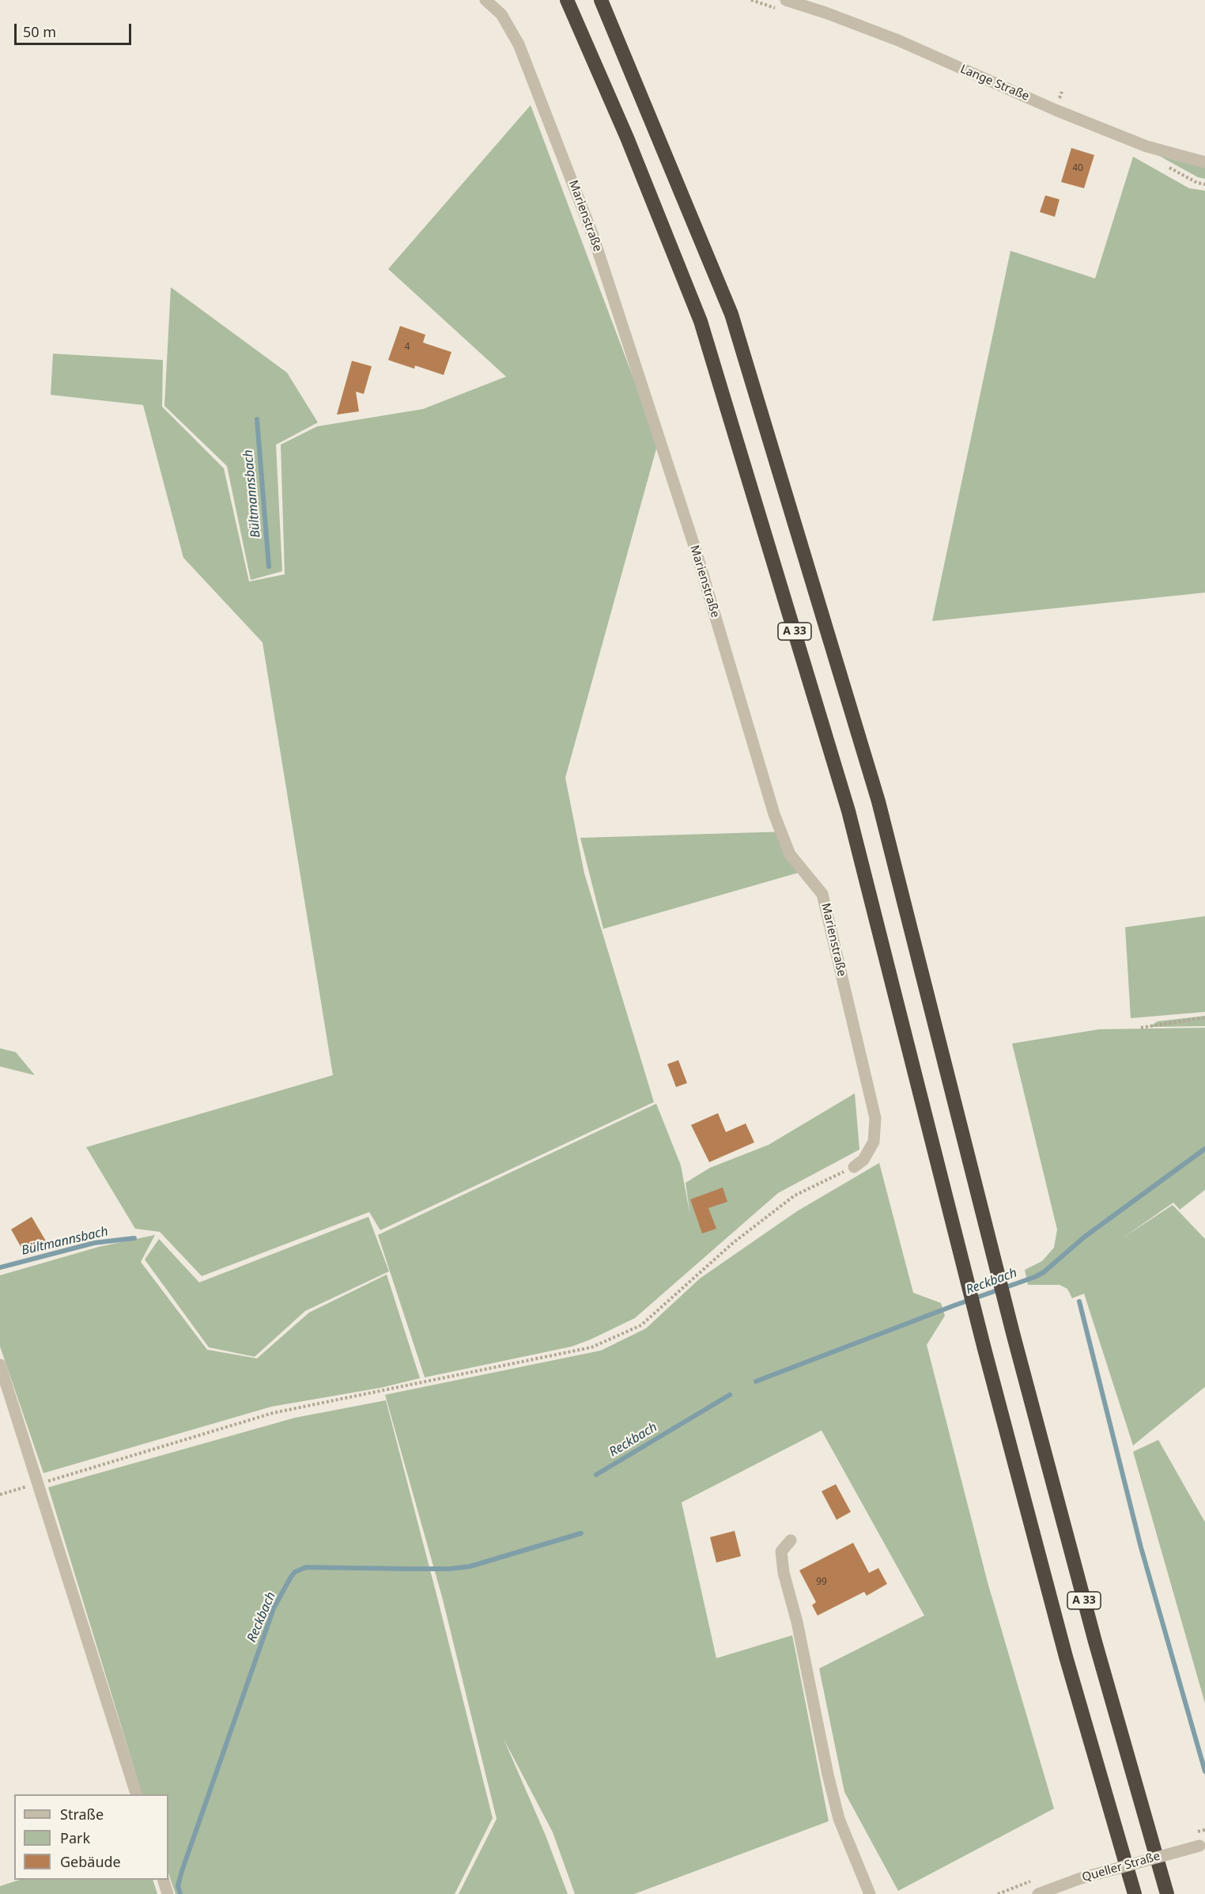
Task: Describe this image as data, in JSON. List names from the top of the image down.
{
  "streets": {
    "highway": ["A 33"],
    "street": ["Lange Straße", "Marienstraße", "Queller Straße"]
  },
  "water": ["Bültmannsbach", "Reckbach"],
  "house_numbers": ["40", "4", "99"],
  "legend": ["Straße", "Park", "Gebäude"],
  "scale_bar": "50 m"
}
